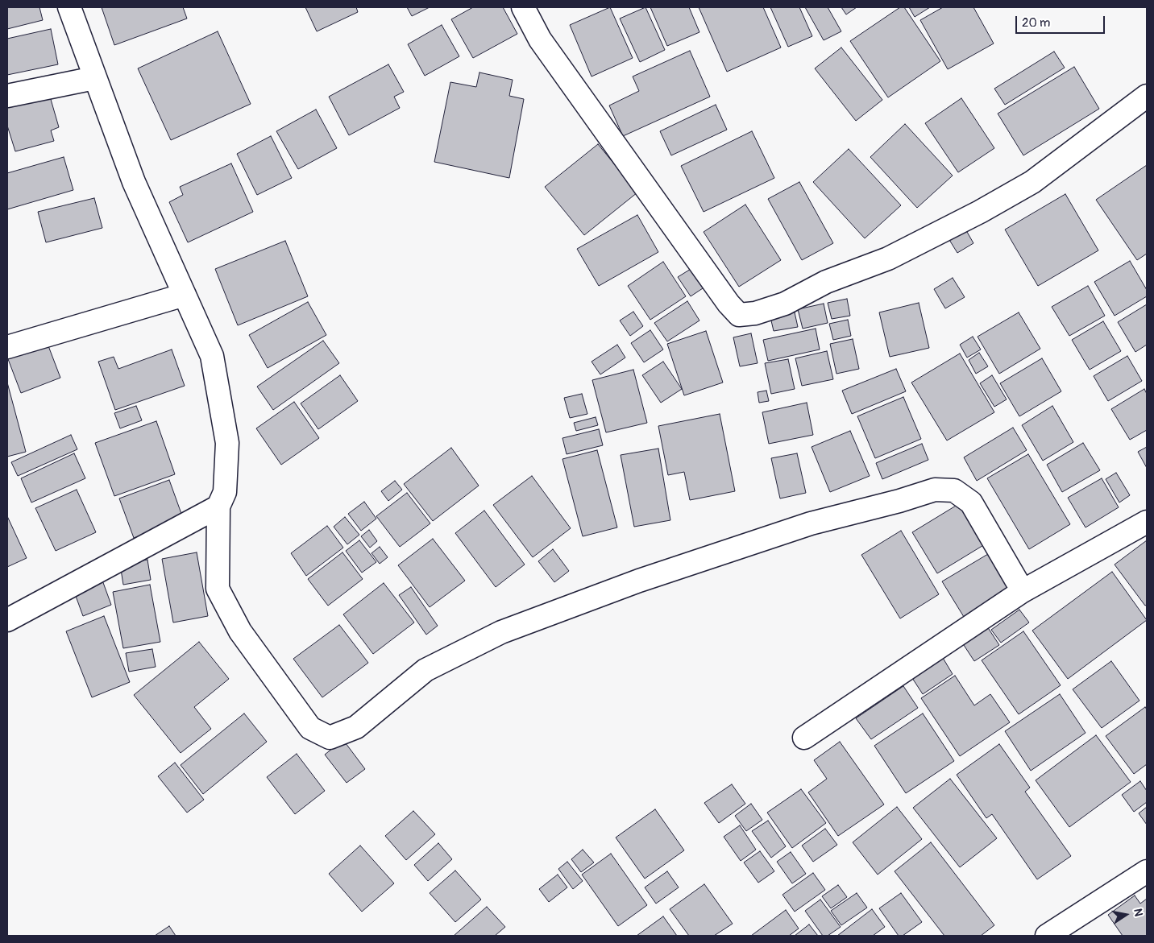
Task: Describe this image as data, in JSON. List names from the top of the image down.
{
  "scale_bar": "20 m",
  "north": "right"
}
